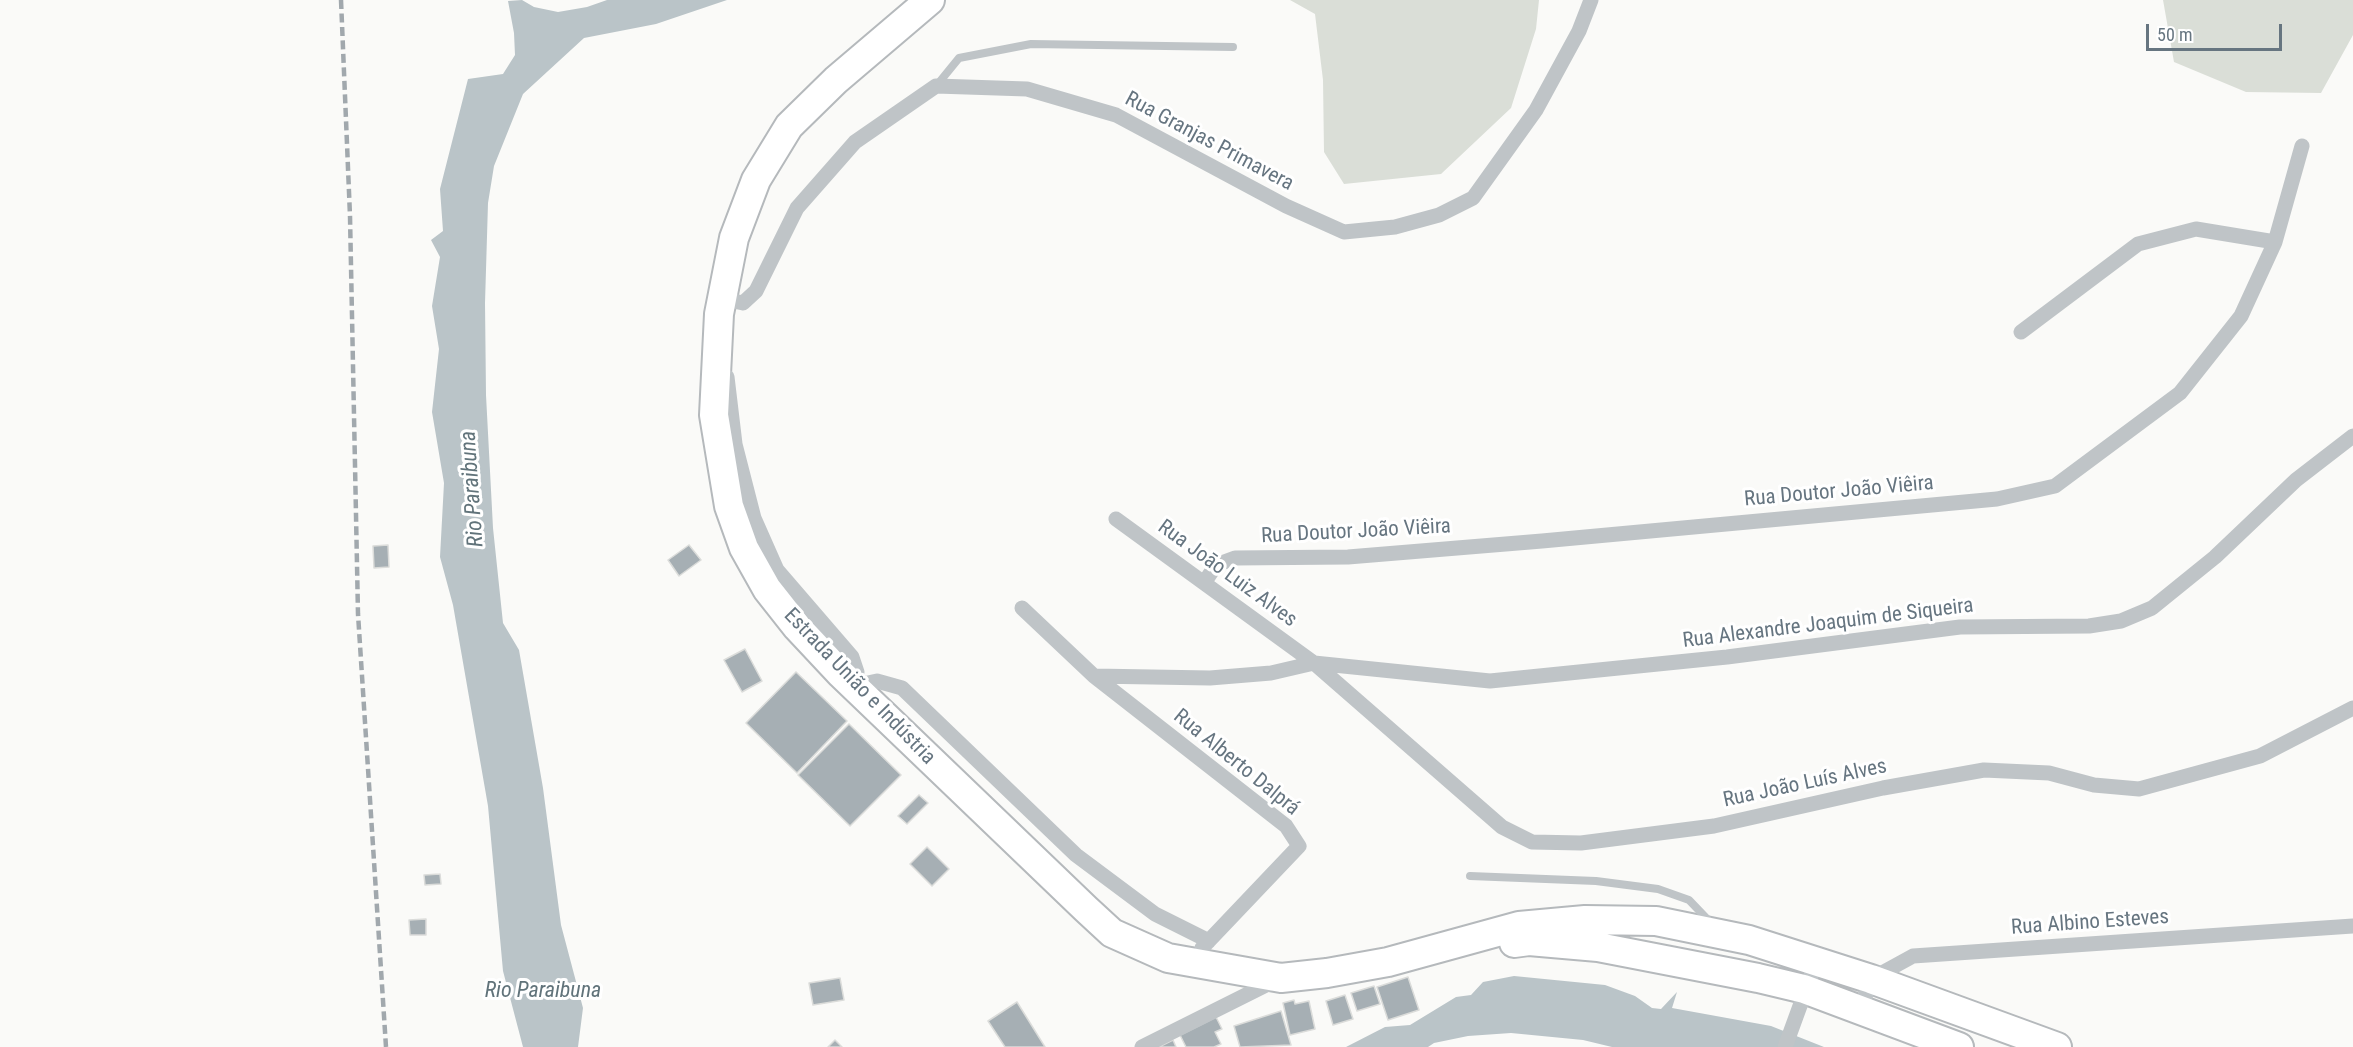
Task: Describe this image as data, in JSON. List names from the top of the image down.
{
  "streets": {
    "highway": ["Estrada União e Indústria"],
    "street": [
      "Rua Granjas Primavera",
      "Rua Doutor João Viêira",
      "Rua Joāo Luiz Alves",
      "Rua Alexandre Joaquim de Siqueira",
      "Rua Alberto Dalprá",
      "Rua João Luís Alves",
      "Rua Albino Esteves"
    ]
  },
  "crossings": [
    ["Rua Doutor João Viêira", "Rua Joāo Luiz Alves"],
    ["Rua Joāo Luiz Alves", "Rua Alexandre Joaquim de Siqueira"],
    ["Rua Joāo Luiz Alves", "Rua João Luís Alves"],
    ["Rua Alexandre Joaquim de Siqueira", "Rua João Luís Alves"],
    ["Estrada União e Indústria", "Rua Alberto Dalprá"]
  ],
  "water": ["Rio Paraibuna"],
  "scale_bar": "50 m"
}
